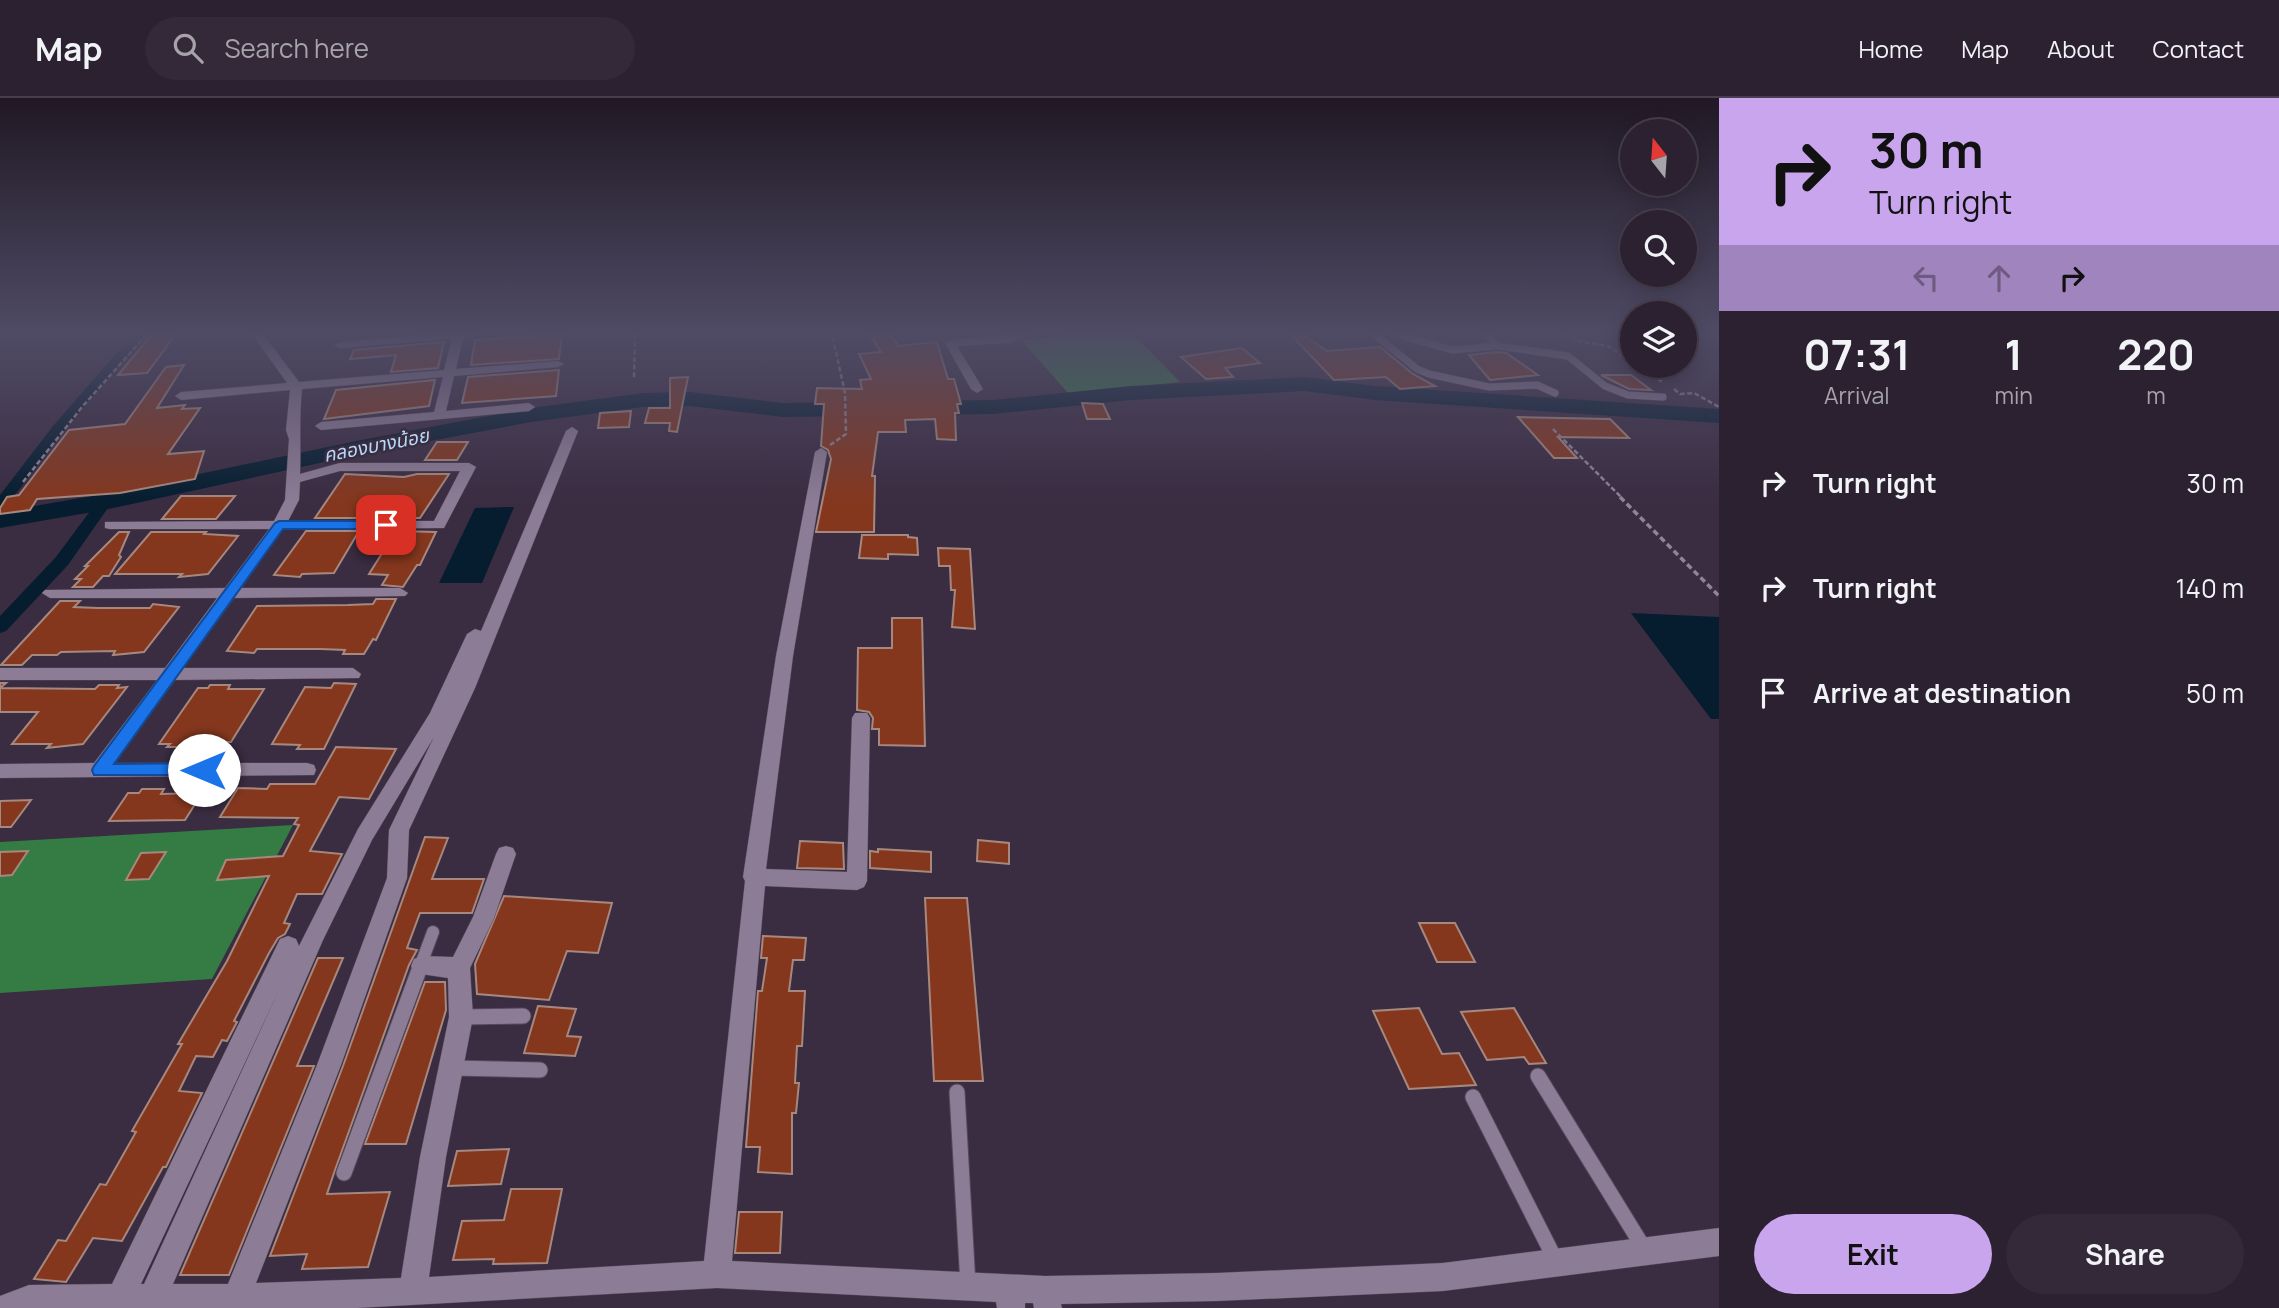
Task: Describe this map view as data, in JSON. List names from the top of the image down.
{
  "water": ["คลองบางน้อย"],
  "north": "top",
  "page": {
    "header": "Map",
    "search": "Search here",
    "nav": [
      "Home",
      "Map",
      "About",
      "Contact"
    ],
    "turn": ["30 m", "Turn right"],
    "eta": [
      "07:31",
      "Arrival",
      "1",
      "min",
      "220",
      "m"
    ],
    "list": [
      {
        "name": "Turn right",
        "value": "30 m"
      },
      {
        "name": "Turn right",
        "value": "140 m"
      },
      {
        "name": "Arrive at destination",
        "value": "50 m"
      }
    ],
    "buttons": ["Exit", "Share"]
  }
}
